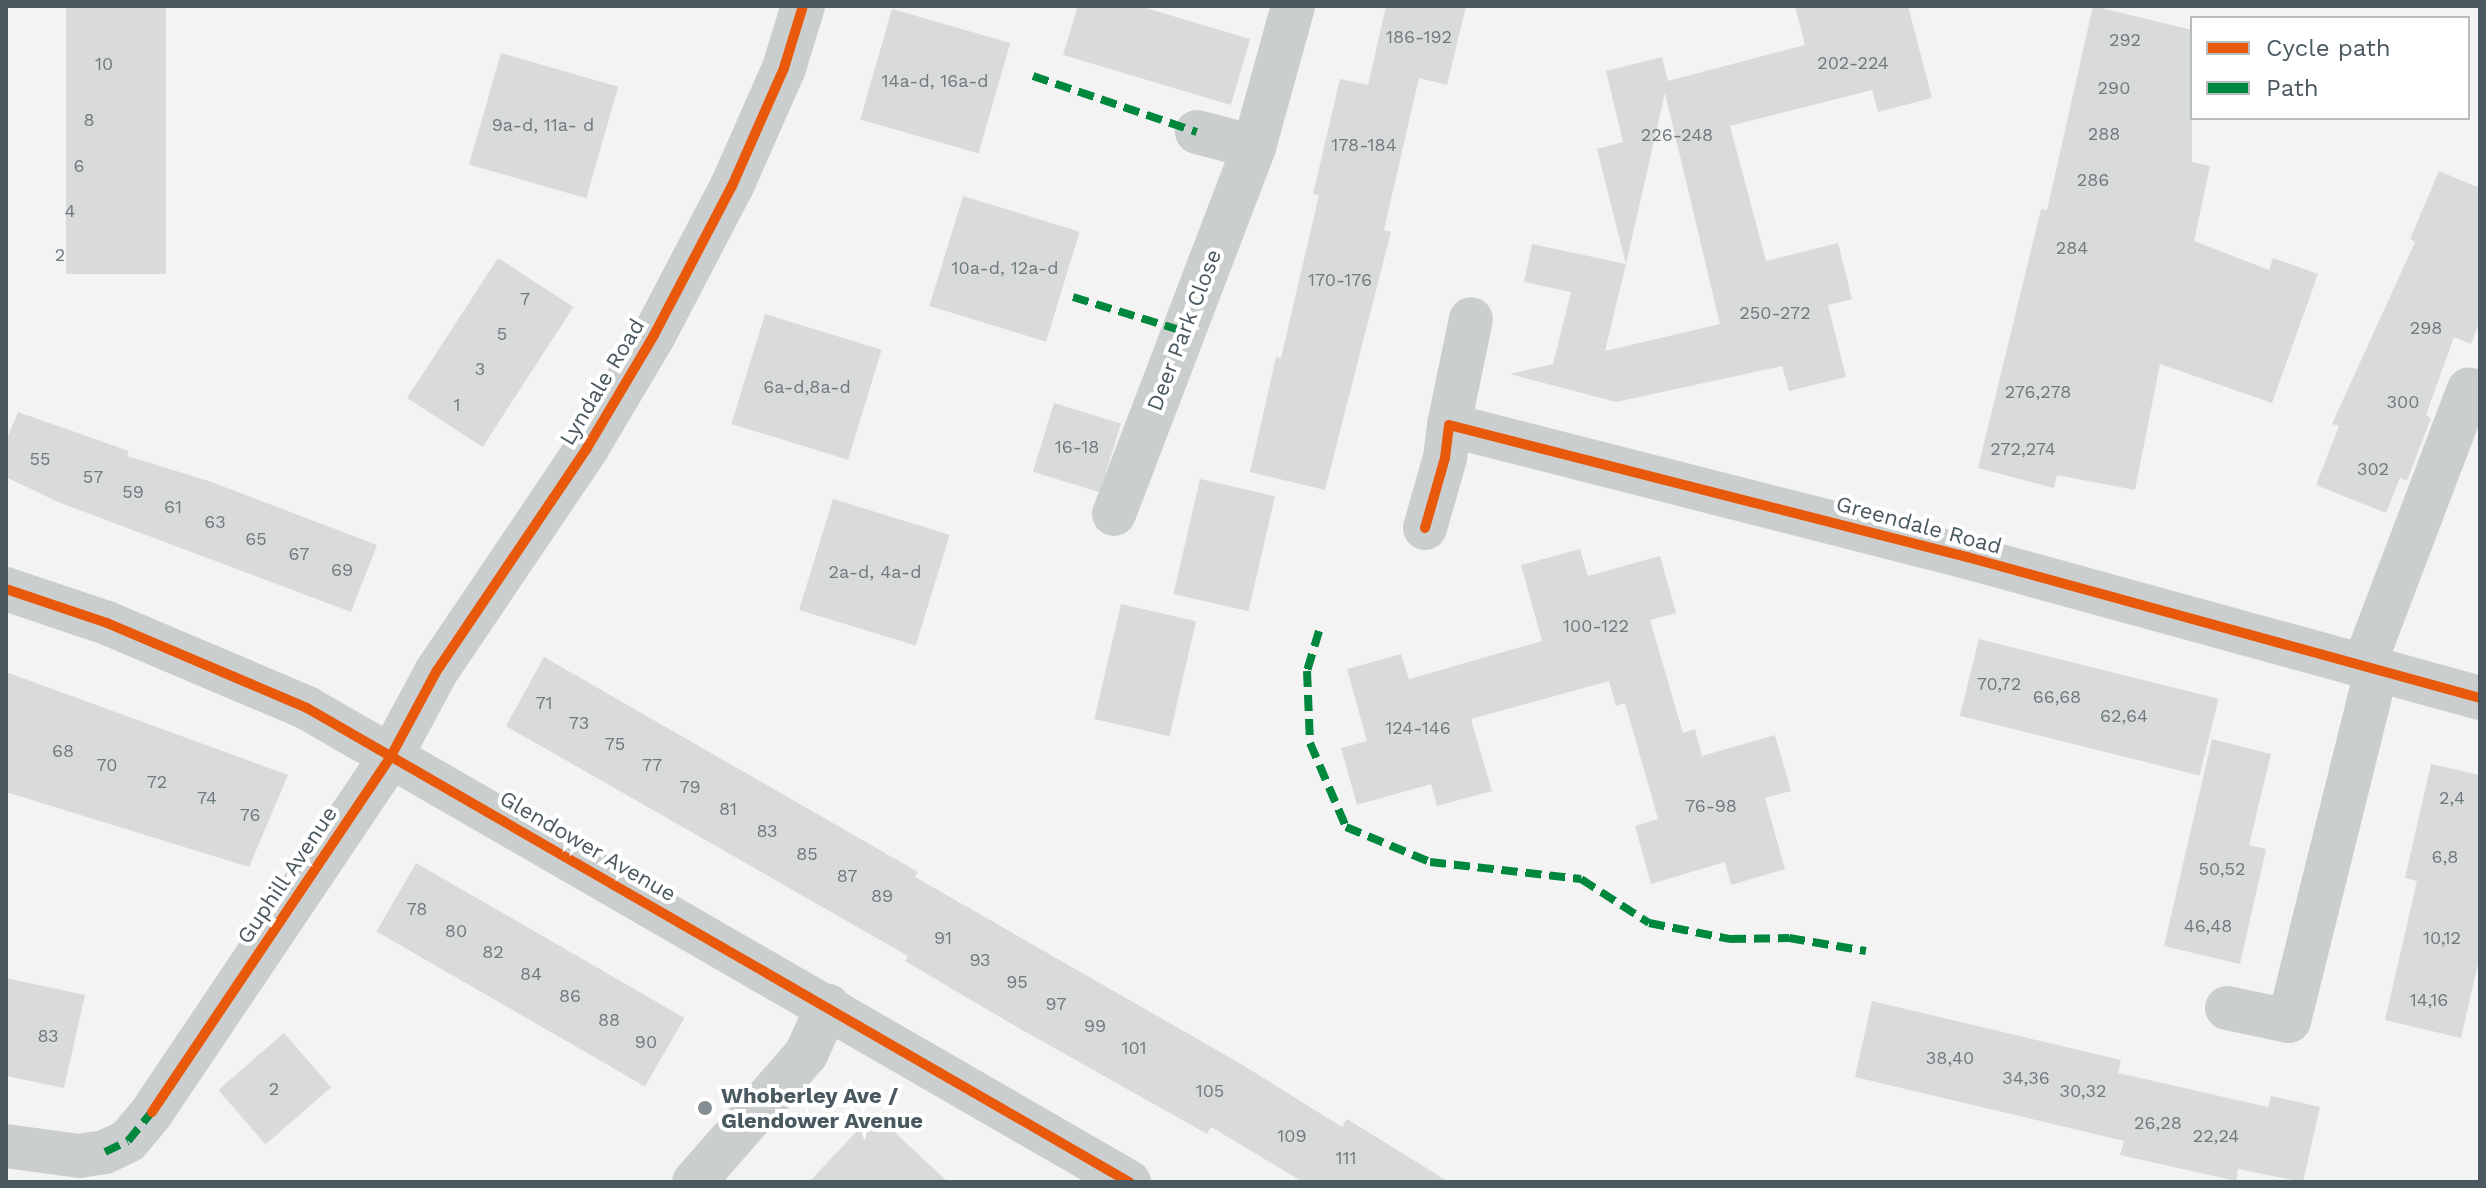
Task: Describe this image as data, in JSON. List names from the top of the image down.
{
  "streets": {
    "street": [
      "Deer Park Close",
      "Lyndale Road",
      "Greendale Road",
      "Glendower Avenue",
      "Guphill Avenue"
    ]
  },
  "crossings": [
    ["Lyndale Road", "Glendower Avenue"],
    ["Lyndale Road", "Guphill Avenue"],
    ["Glendower Avenue", "Guphill Avenue"]
  ],
  "places": ["Whoberley Ave / Glendower Avenue"],
  "house_numbers": [
    "186-192",
    "292",
    "202-224",
    "10",
    "14a-d, 16a-d",
    "290",
    "8",
    "9a-d, 11a- d",
    "288",
    "226-248",
    "178-184",
    "6",
    "286",
    "4",
    "284",
    "2",
    "10a-d, 12a-d",
    "170-176",
    "7",
    "250-272",
    "298",
    "5",
    "3",
    "6a-d,8a-d",
    "276,278",
    "300",
    "1",
    "16-18",
    "272,274",
    "55",
    "302",
    "57",
    "59",
    "61",
    "63",
    "65",
    "67",
    "69",
    "2a-d, 4a-d",
    "100-122",
    "70,72",
    "66,68",
    "71",
    "62,64",
    "73",
    "124-146",
    "75",
    "68",
    "70",
    "77",
    "72",
    "79",
    "74",
    "2,4",
    "76-98",
    "81",
    "76",
    "83",
    "85",
    "6,8",
    "50,52",
    "87",
    "89",
    "78",
    "46,48",
    "80",
    "91",
    "10,12",
    "82",
    "93",
    "84",
    "95",
    "86",
    "14,16",
    "97",
    "88",
    "99",
    "83",
    "90",
    "101",
    "38,40",
    "34,36",
    "2",
    "105",
    "30,32",
    "26,28",
    "109",
    "22,24",
    "111"
  ],
  "legend": ["Cycle path", "Path"]
}
